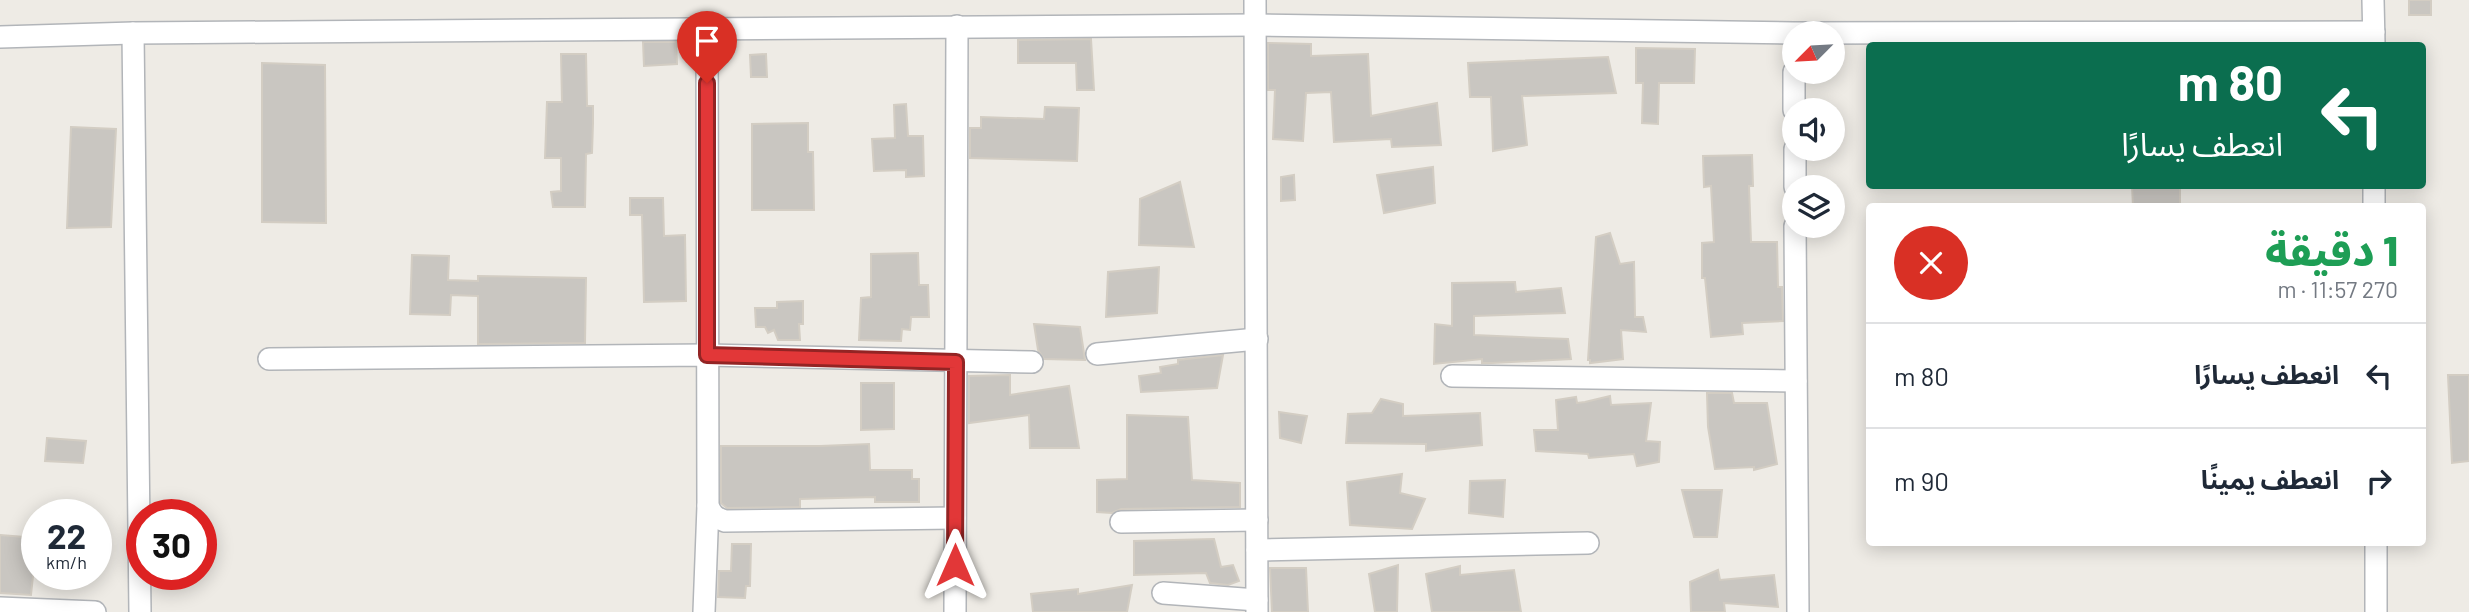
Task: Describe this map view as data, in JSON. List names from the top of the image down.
{
  "north": "bottom left",
  "page": {
    "turn": ["80 m", "انعطف يسارًا"],
    "heading": ["1 دقيقة", "270 m · 11:57"],
    "list": [
      {
        "name": "انعطف يسارًا",
        "value": "80 m"
      },
      {
        "name": "انعطف يمينًا",
        "value": "90 m"
      }
    ],
    "speed": "22 km/h",
    "limit": "30"
  }
}
